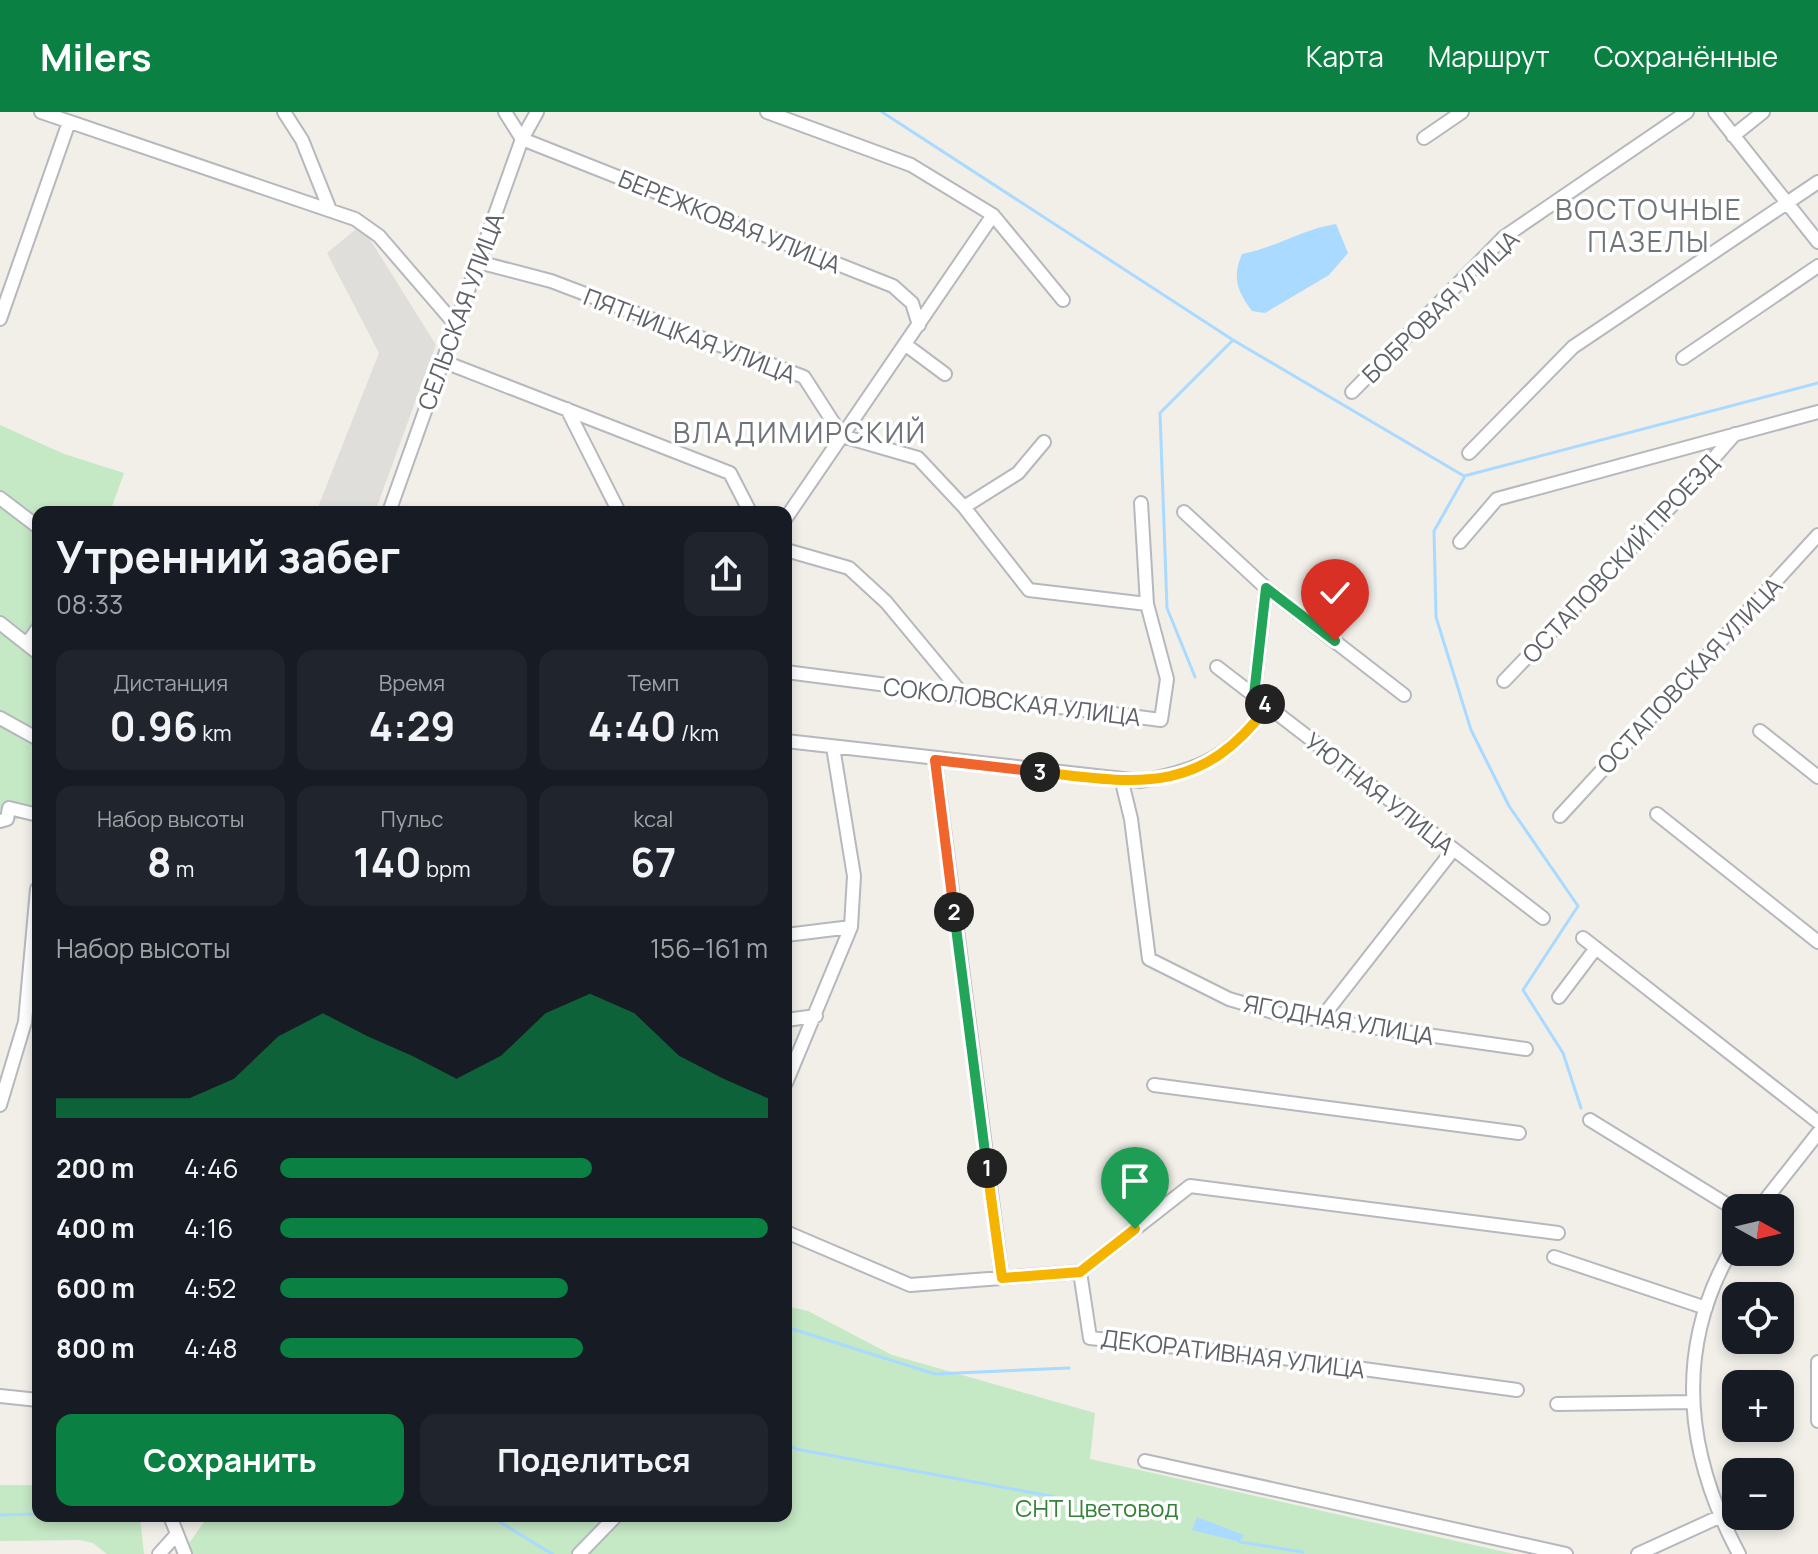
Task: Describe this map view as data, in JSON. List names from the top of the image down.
{
  "streets": {
    "street": [
      "БЕРЕЖКОВАЯ УЛИЦА",
      "БОБРОВАЯ УЛИЦА",
      "СЕЛЬСКАЯ УЛИЦА",
      "ПЯТНИЦКАЯ УЛИЦА",
      "ОСТАПОВСКИЙ ПРОЕЗД",
      "ОСТАПОВСКАЯ УЛИЦА",
      "СОКОЛОВСКАЯ УЛИЦА",
      "УЮТНАЯ УЛИЦА",
      "ЯГОДНАЯ УЛИЦА",
      "ДЕКОРАТИВНАЯ УЛИЦА"
    ]
  },
  "crossings": [
    ["БЕРЕЖКОВАЯ УЛИЦА", "СЕЛЬСКАЯ УЛИЦА"],
    ["СЕЛЬСКАЯ УЛИЦА", "ПЯТНИЦКАЯ УЛИЦА"]
  ],
  "districts": ["ВОСТОЧНЫЕ ПАЗЕЛЫ", "ВЛАДИМИРСКИЙ"],
  "parks": ["СНТ Цветовод"],
  "north": "right",
  "page": {
    "header": "Milers",
    "nav": ["Карта", "Маршрут", "Сохранённые"],
    "heading": ["Утренний забег", "08:33"],
    "stats": [
      ["Дистанция", "0.96 km"],
      ["Время", "4:29"],
      ["Темп", "4:40 /km"],
      ["Набор высоты", "8 m"],
      ["Пульс", "140 bpm"],
      ["kcal", "67"]
    ],
    "pins": [
      "4",
      "3",
      "2",
      "1"
    ],
    "chart": ["Набор высоты", "156–161 m"],
    "list": [
      {
        "name": "200 m",
        "note": "4:46"
      },
      {
        "name": "400 m",
        "note": "4:16"
      },
      {
        "name": "600 m",
        "note": "4:52"
      },
      {
        "name": "800 m",
        "note": "4:48"
      }
    ],
    "map_buttons": ["+", "−"],
    "buttons": ["Сохранить", "Поделиться"]
  }
}
